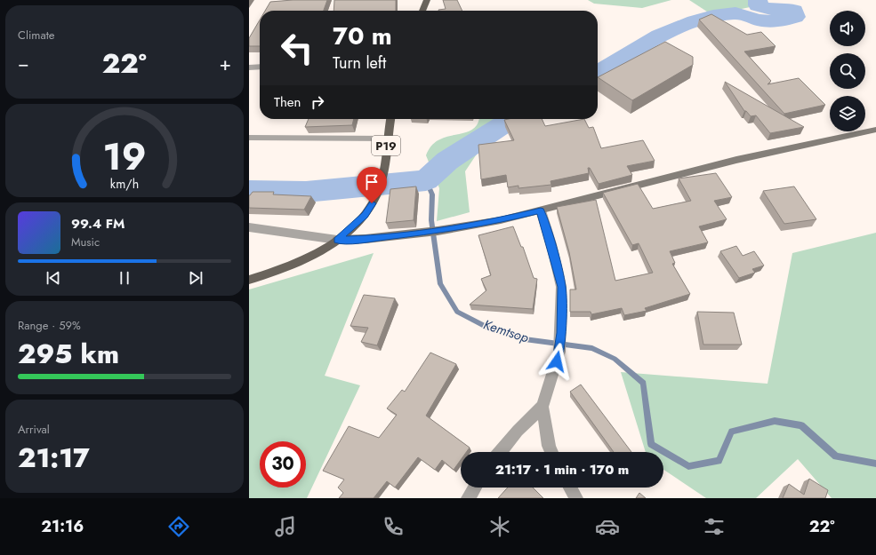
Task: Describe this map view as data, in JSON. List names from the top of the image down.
{
  "streets": {
    "main road": ["P19"]
  },
  "water": ["Kemtsop"],
  "page": {
    "tile": [
      "Climate",
      ["Range · 59%", "295 km"],
      ["Arrival", "21:17"]
    ],
    "turn": ["70 m", "Turn left"],
    "heat": ["−", "22°", "+"],
    "then": "Then",
    "song": ["99.4 FM", "Music"],
    "limit": "30",
    "trip": "21:17 · 1 min · 170 m",
    "tabs": ["21:16", "22°"],
    "gauge": ["19", "km/h"]
  }
}
